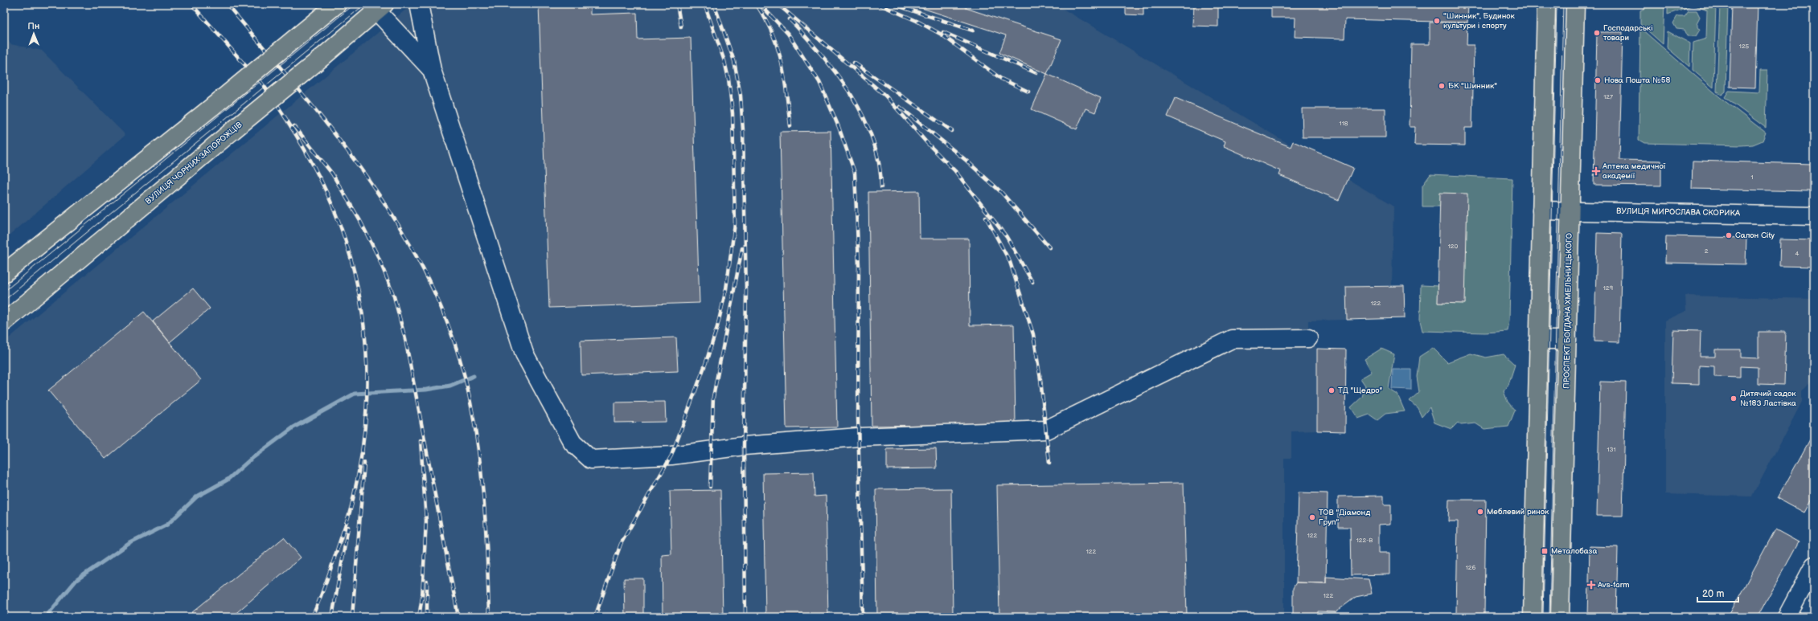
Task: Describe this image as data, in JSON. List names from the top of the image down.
{
  "streets": {
    "main road": ["ВУЛИЦЯ ЧОРНИХ ЗАПОРОЖЦІВ", "ПРОСПЕКТ БОГДАНА ХМЕЛЬНИЦЬКОГО"],
    "street": ["ВУЛИЦЯ МИРОСЛАВА СКОРИКА"]
  },
  "crossings": [
    ["ВУЛИЦЯ МИРОСЛАВА СКОРИКА", "ПРОСПЕКТ БОГДАНА ХМЕЛЬНИЦЬКОГО"]
  ],
  "places": {
    "other": [
      "\"Шинник\", Будинок культури і спорту",
      "Господарські товари",
      "Нова Пошта №58",
      "БК \"Шинник\"",
      "Салон City",
      "ТД \"Щедро\"",
      "Дитячий садок №183 Ластівка",
      "Меблевий ринок",
      "ТОВ \"Діамонд Груп\""
    ],
    "health": ["Аптека медичної академії", "Avs-farm"],
    "transit": ["Металобаза"]
  },
  "house_numbers": [
    "125",
    "127",
    "118",
    "1",
    "120",
    "2",
    "4",
    "129",
    "122",
    "131",
    "122",
    "122-В",
    "122",
    "126",
    "122"
  ],
  "scale_bar": "20 m",
  "north": "top"
}
